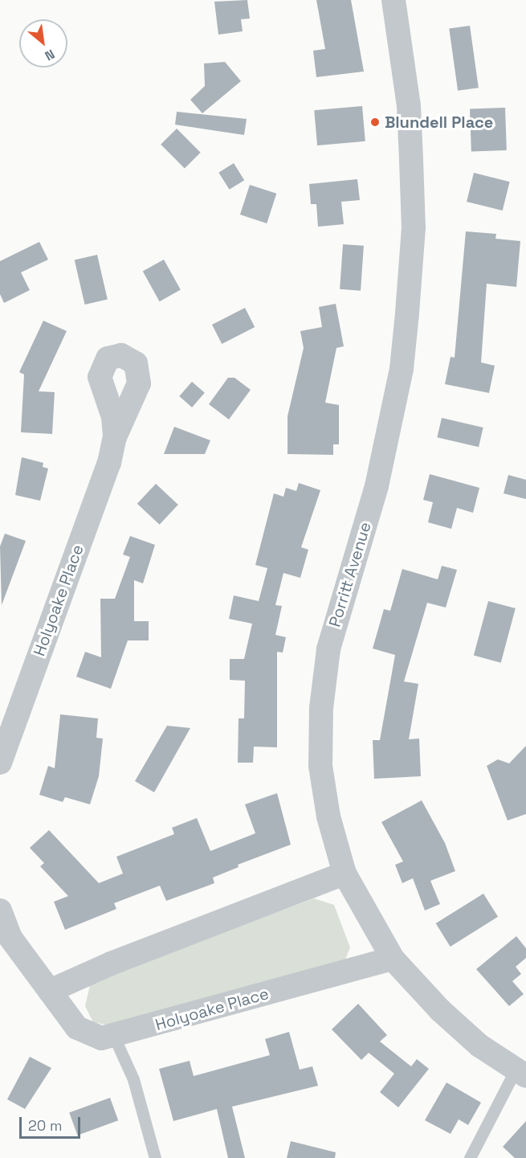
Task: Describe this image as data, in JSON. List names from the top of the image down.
{
  "streets": {
    "street": ["Porritt Avenue", "Holyoake Place"]
  },
  "crossings": [
    ["Porritt Avenue", "Holyoake Place"]
  ],
  "places": ["Blundell Place"],
  "scale_bar": "20 m",
  "north": "bottom right"
}
